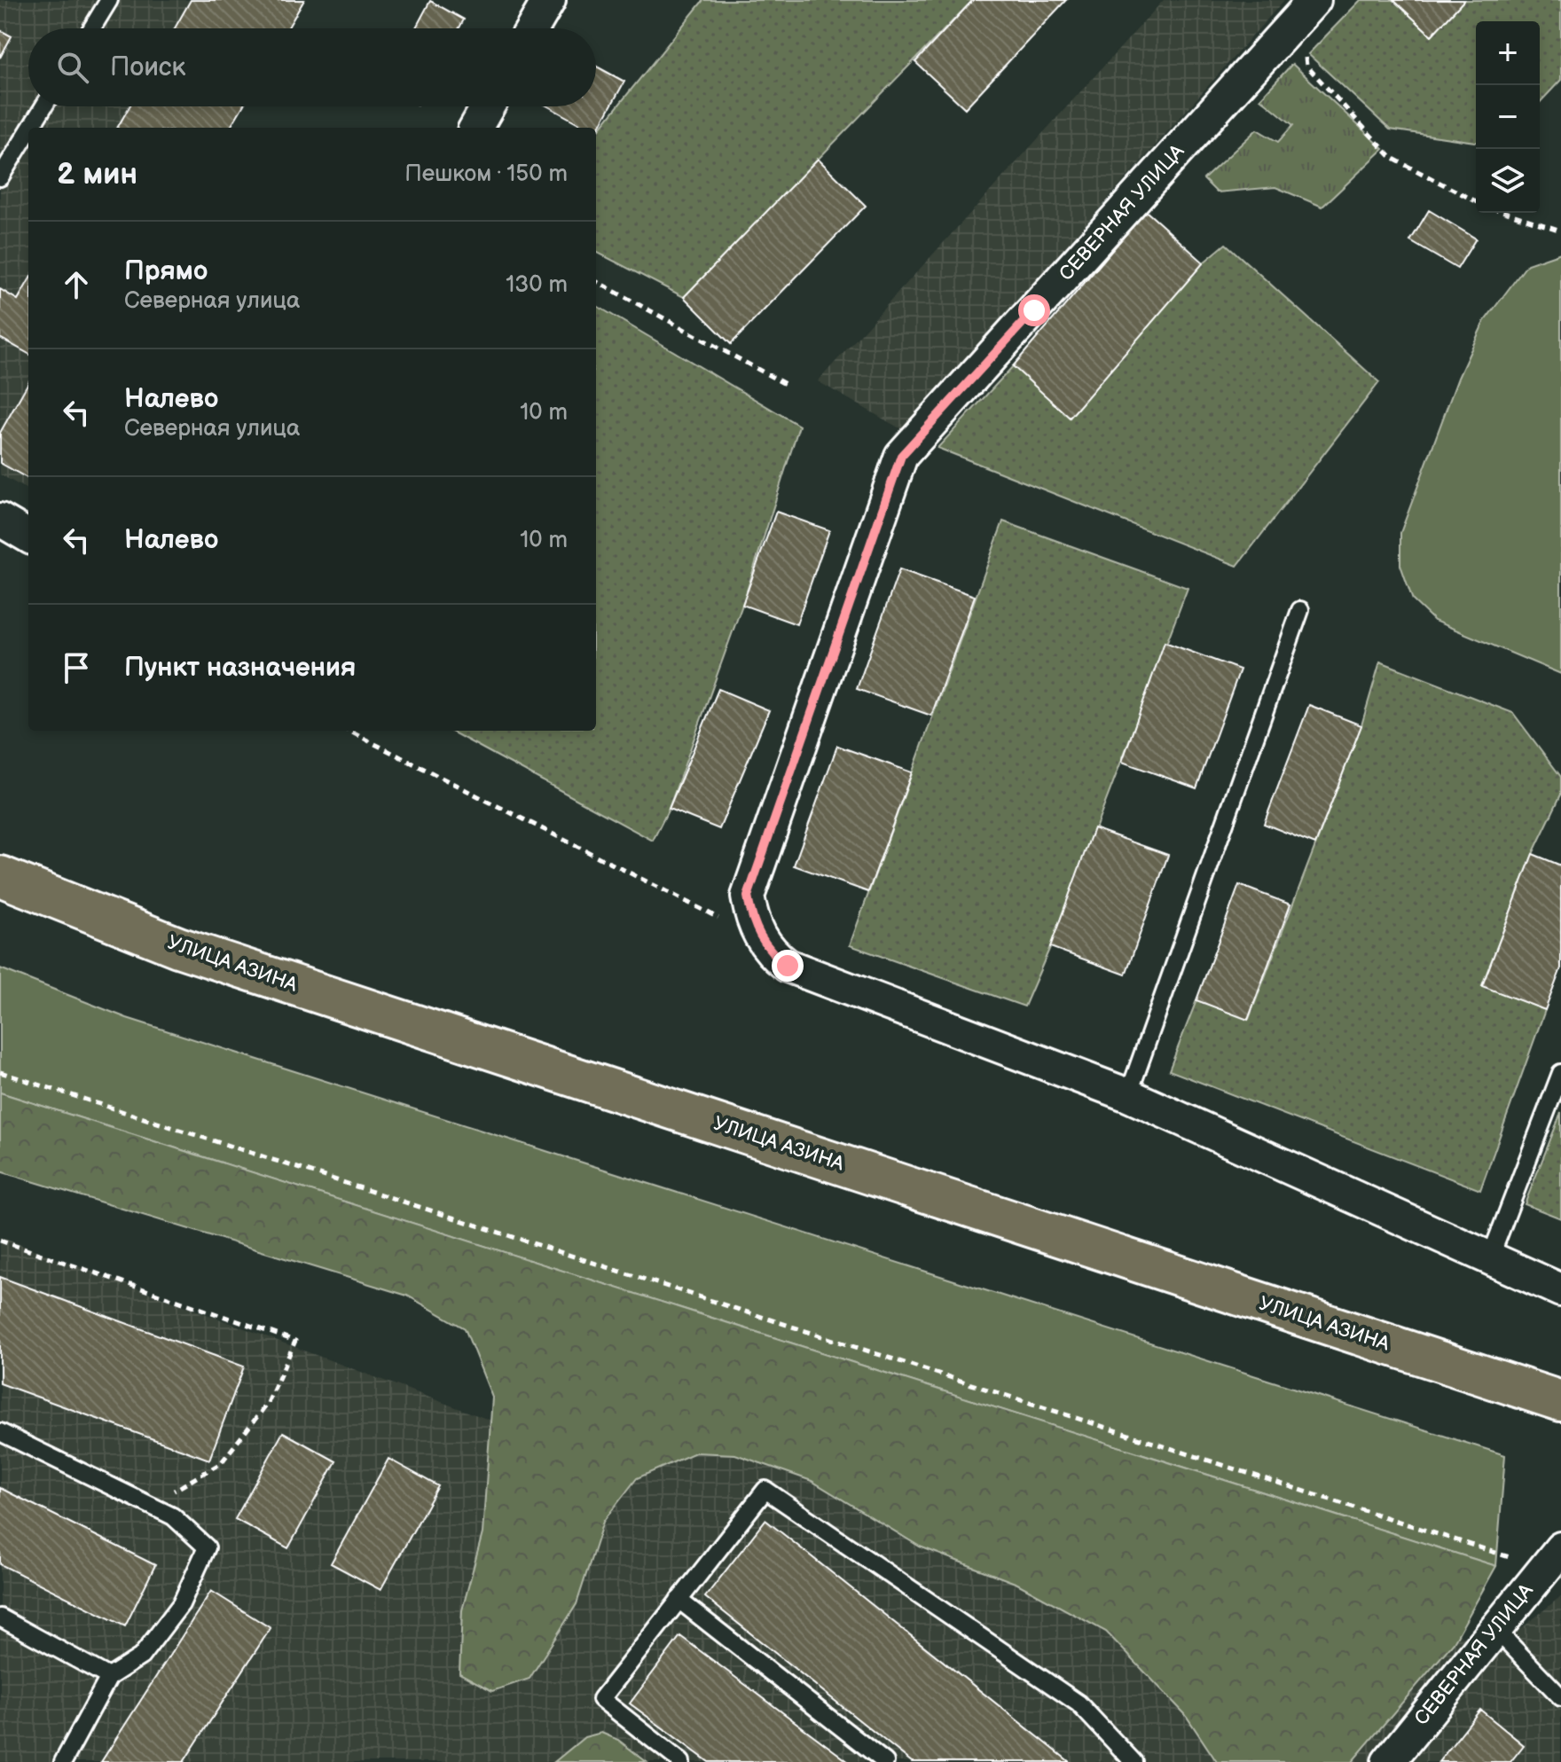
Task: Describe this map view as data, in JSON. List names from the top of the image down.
{
  "streets": {
    "main road": ["УЛИЦА АЗИНА"],
    "street": ["СЕВЕРНАЯ УЛИЦА"]
  },
  "page": {
    "map_buttons": ["+", "−"],
    "search": "Поиск",
    "heading": ["2 мин", "Пешком · 150 m"],
    "list": [
      ["Прямо", "Северная улица", "130 m"],
      ["Налево", "Северная улица", "10 m"],
      ["Налево", "10 m"],
      "Пункт назначения"
    ]
  }
}
